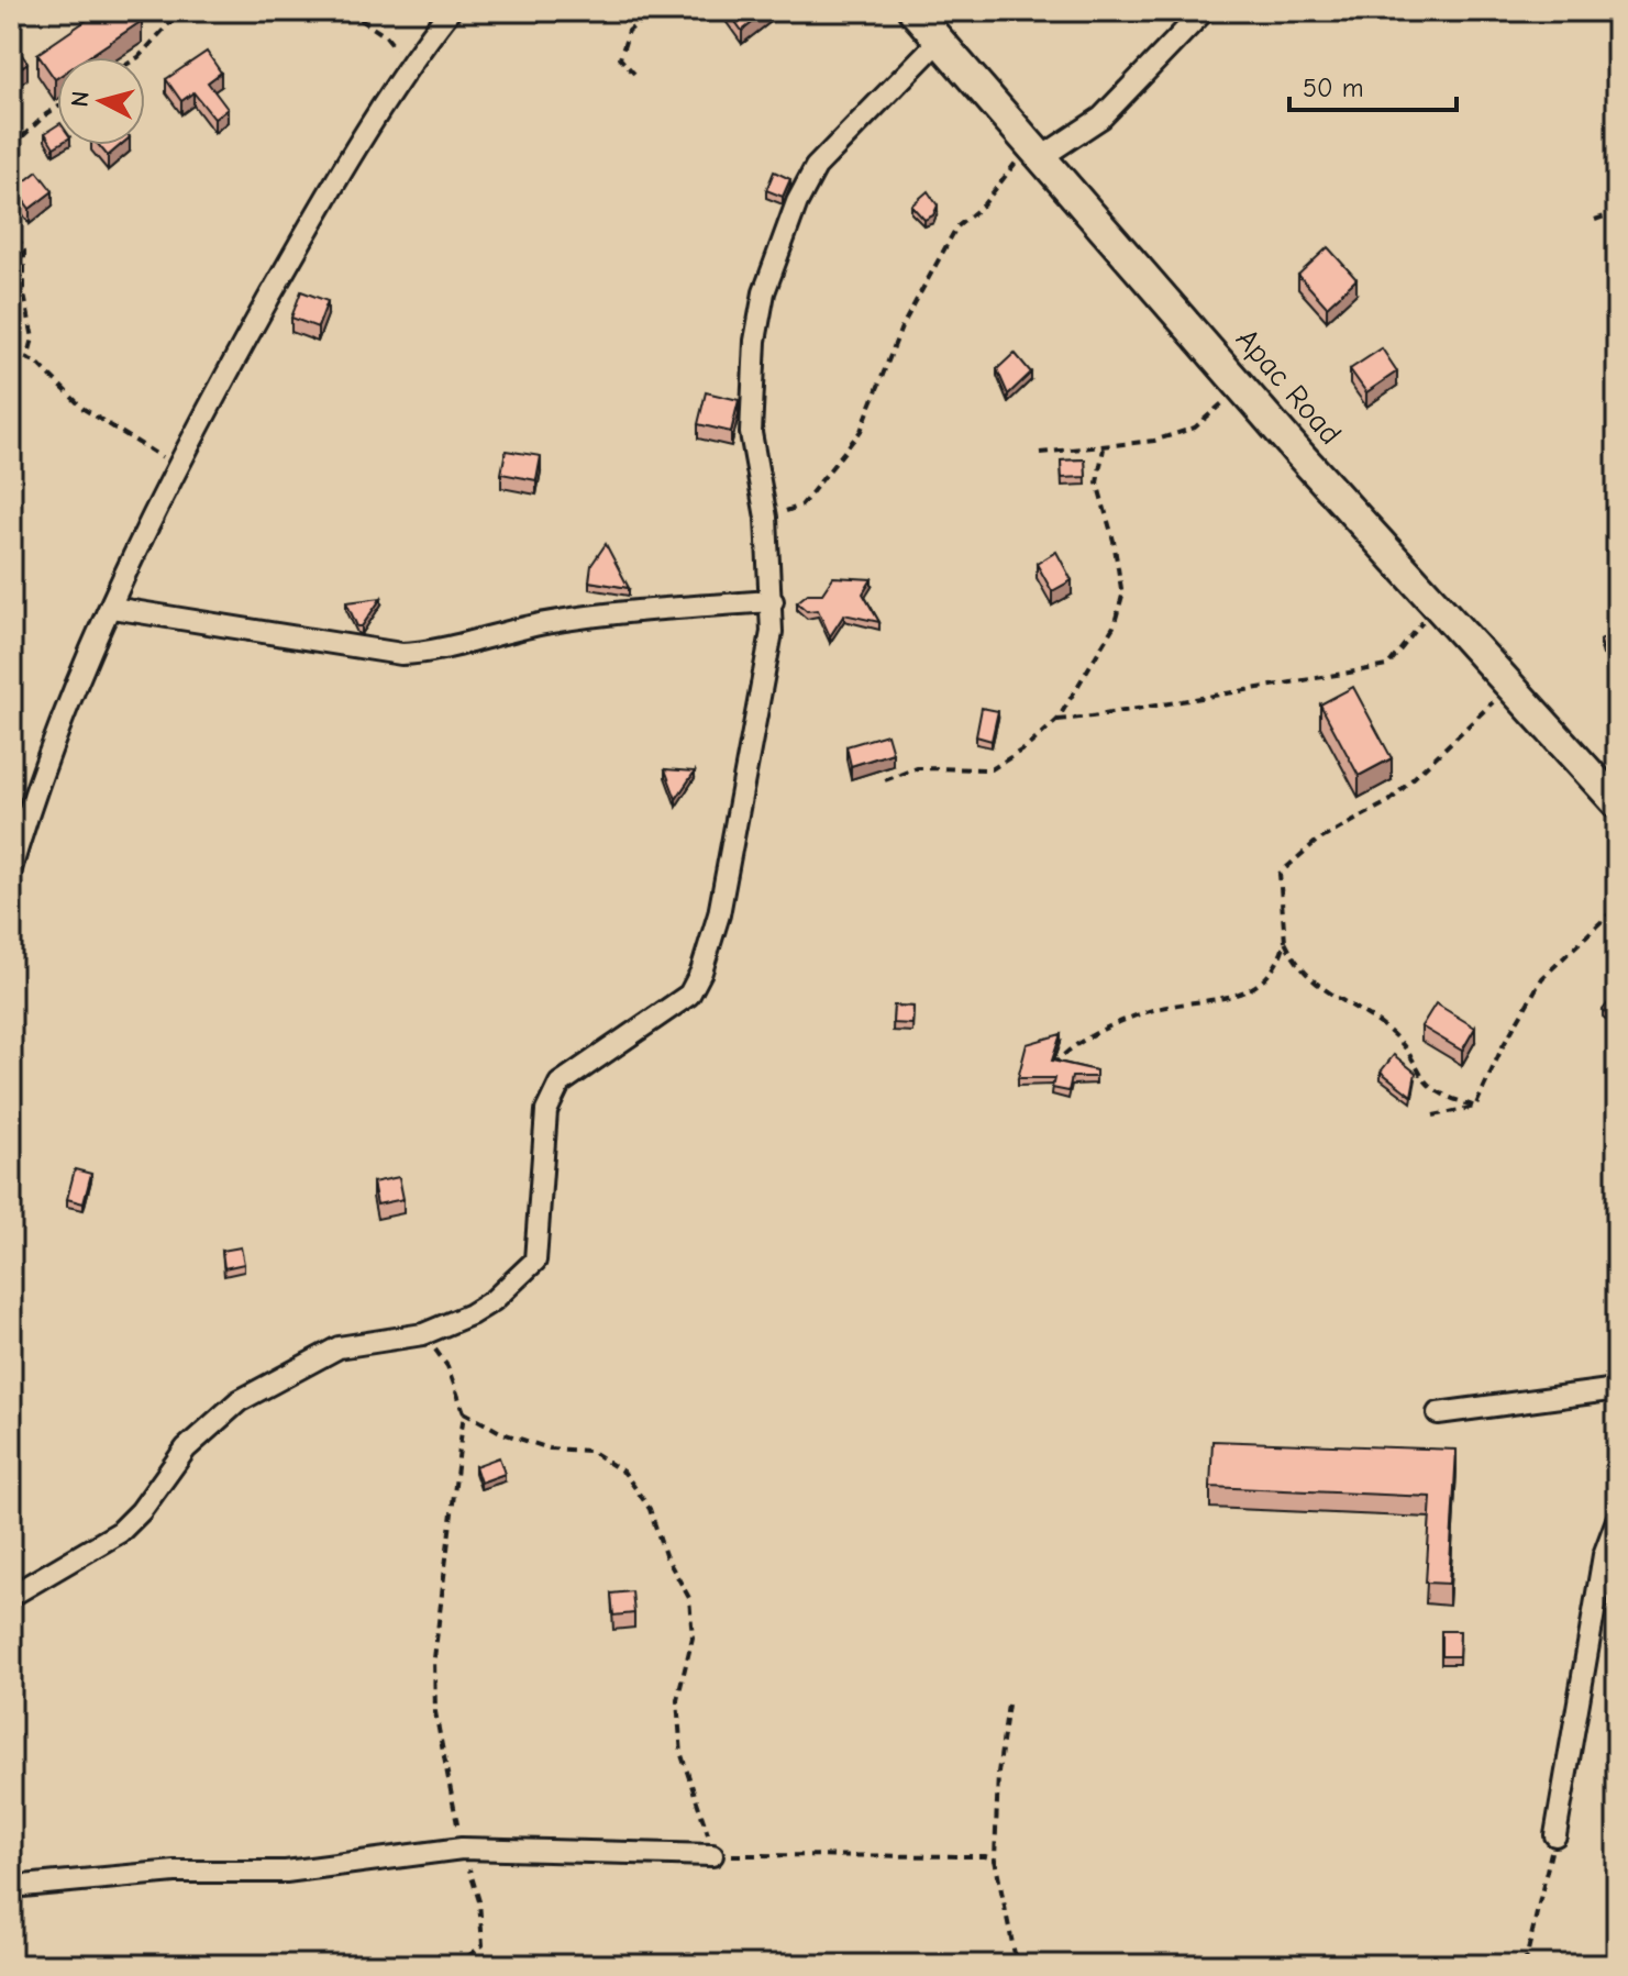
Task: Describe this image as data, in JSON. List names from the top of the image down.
{
  "streets": {
    "main road": ["Apac Road"]
  },
  "scale_bar": "50 m",
  "north": "left"
}
